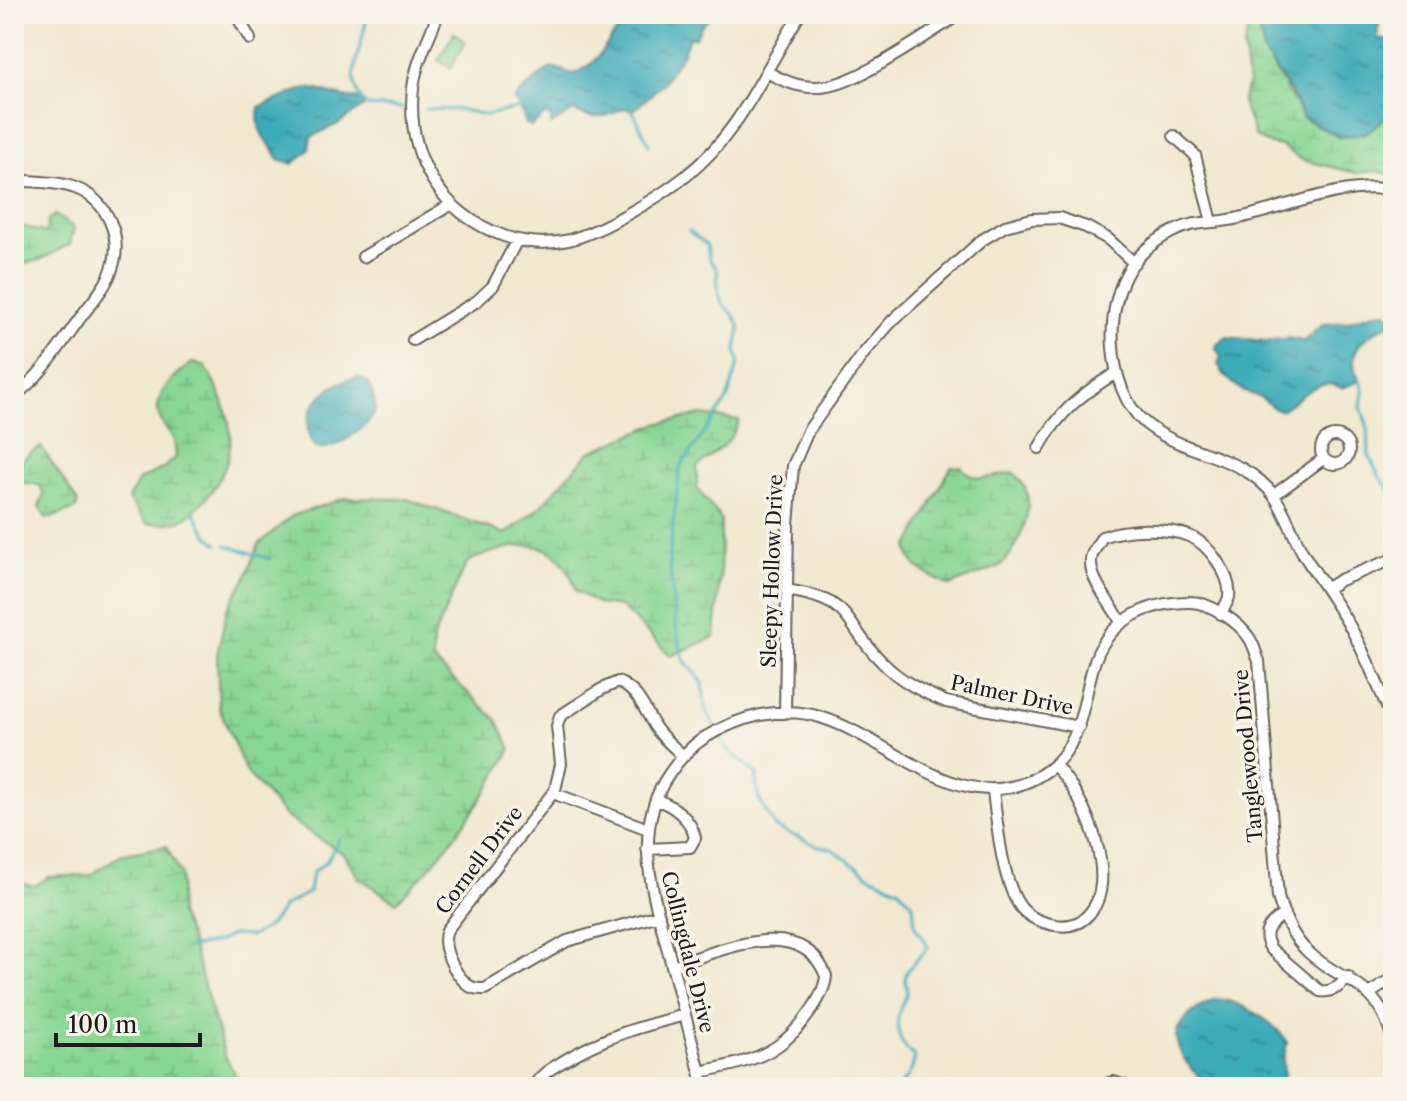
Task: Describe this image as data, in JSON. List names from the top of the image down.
{
  "streets": {
    "street": [
      "Sleepy Hollow Drive",
      "Palmer Drive",
      "Tanglewood Drive",
      "Cornell Drive",
      "Collingdale Drive"
    ]
  },
  "crossings": [
    ["Sleepy Hollow Drive", "Palmer Drive"],
    ["Sleepy Hollow Drive", "Collingdale Drive"],
    ["Palmer Drive", "Tanglewood Drive"],
    ["Cornell Drive", "Collingdale Drive"]
  ],
  "scale_bar": "100 m"
}
